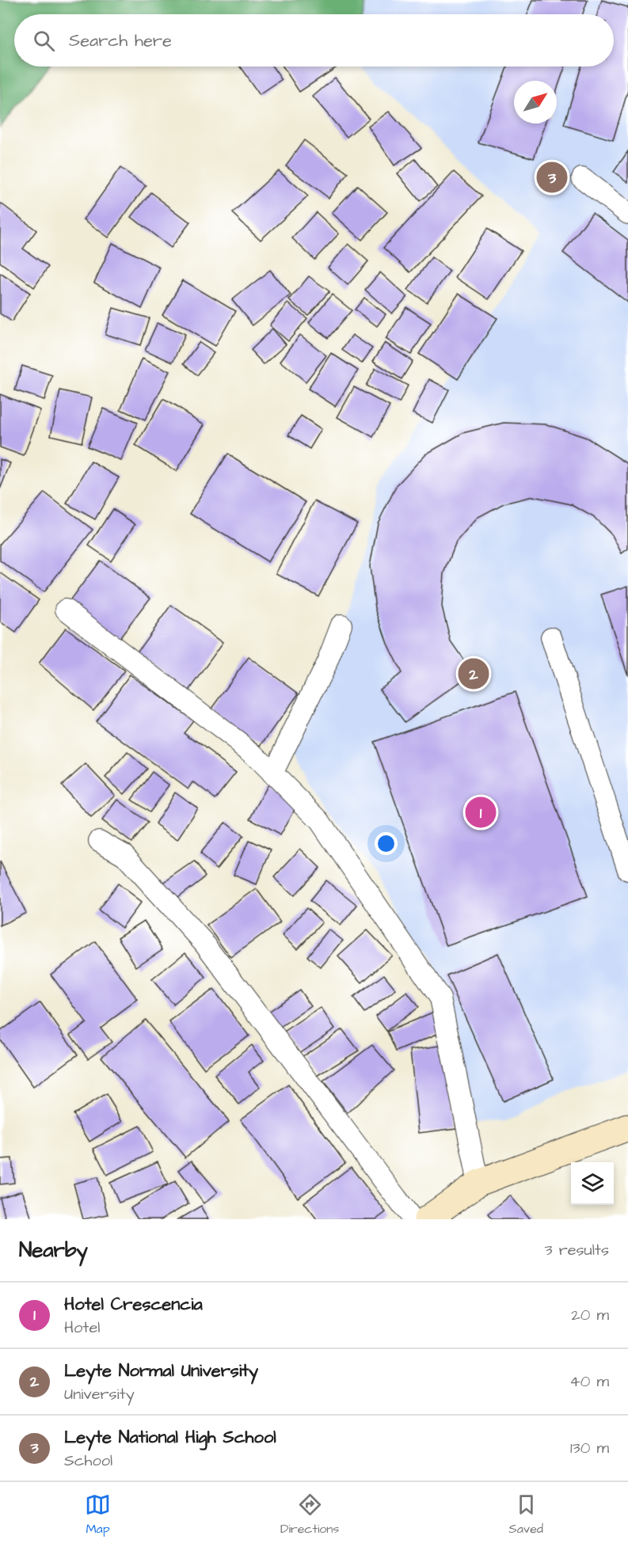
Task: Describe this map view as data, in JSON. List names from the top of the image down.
{
  "north": "top right",
  "page": {
    "search": "Search here",
    "pins": ["3", "2", "1"],
    "heading": ["Nearby", "3 results"],
    "list": [
      {
        "mark": "1",
        "name": "Hotel Crescencia",
        "note": "Hotel",
        "value": "20 m"
      },
      {
        "mark": "2",
        "name": "Leyte Normal University",
        "note": "University",
        "value": "40 m"
      },
      {
        "mark": "3",
        "name": "Leyte National High School",
        "note": "School",
        "value": "130 m"
      }
    ],
    "nav": ["Map", "Directions", "Saved"]
  }
}
